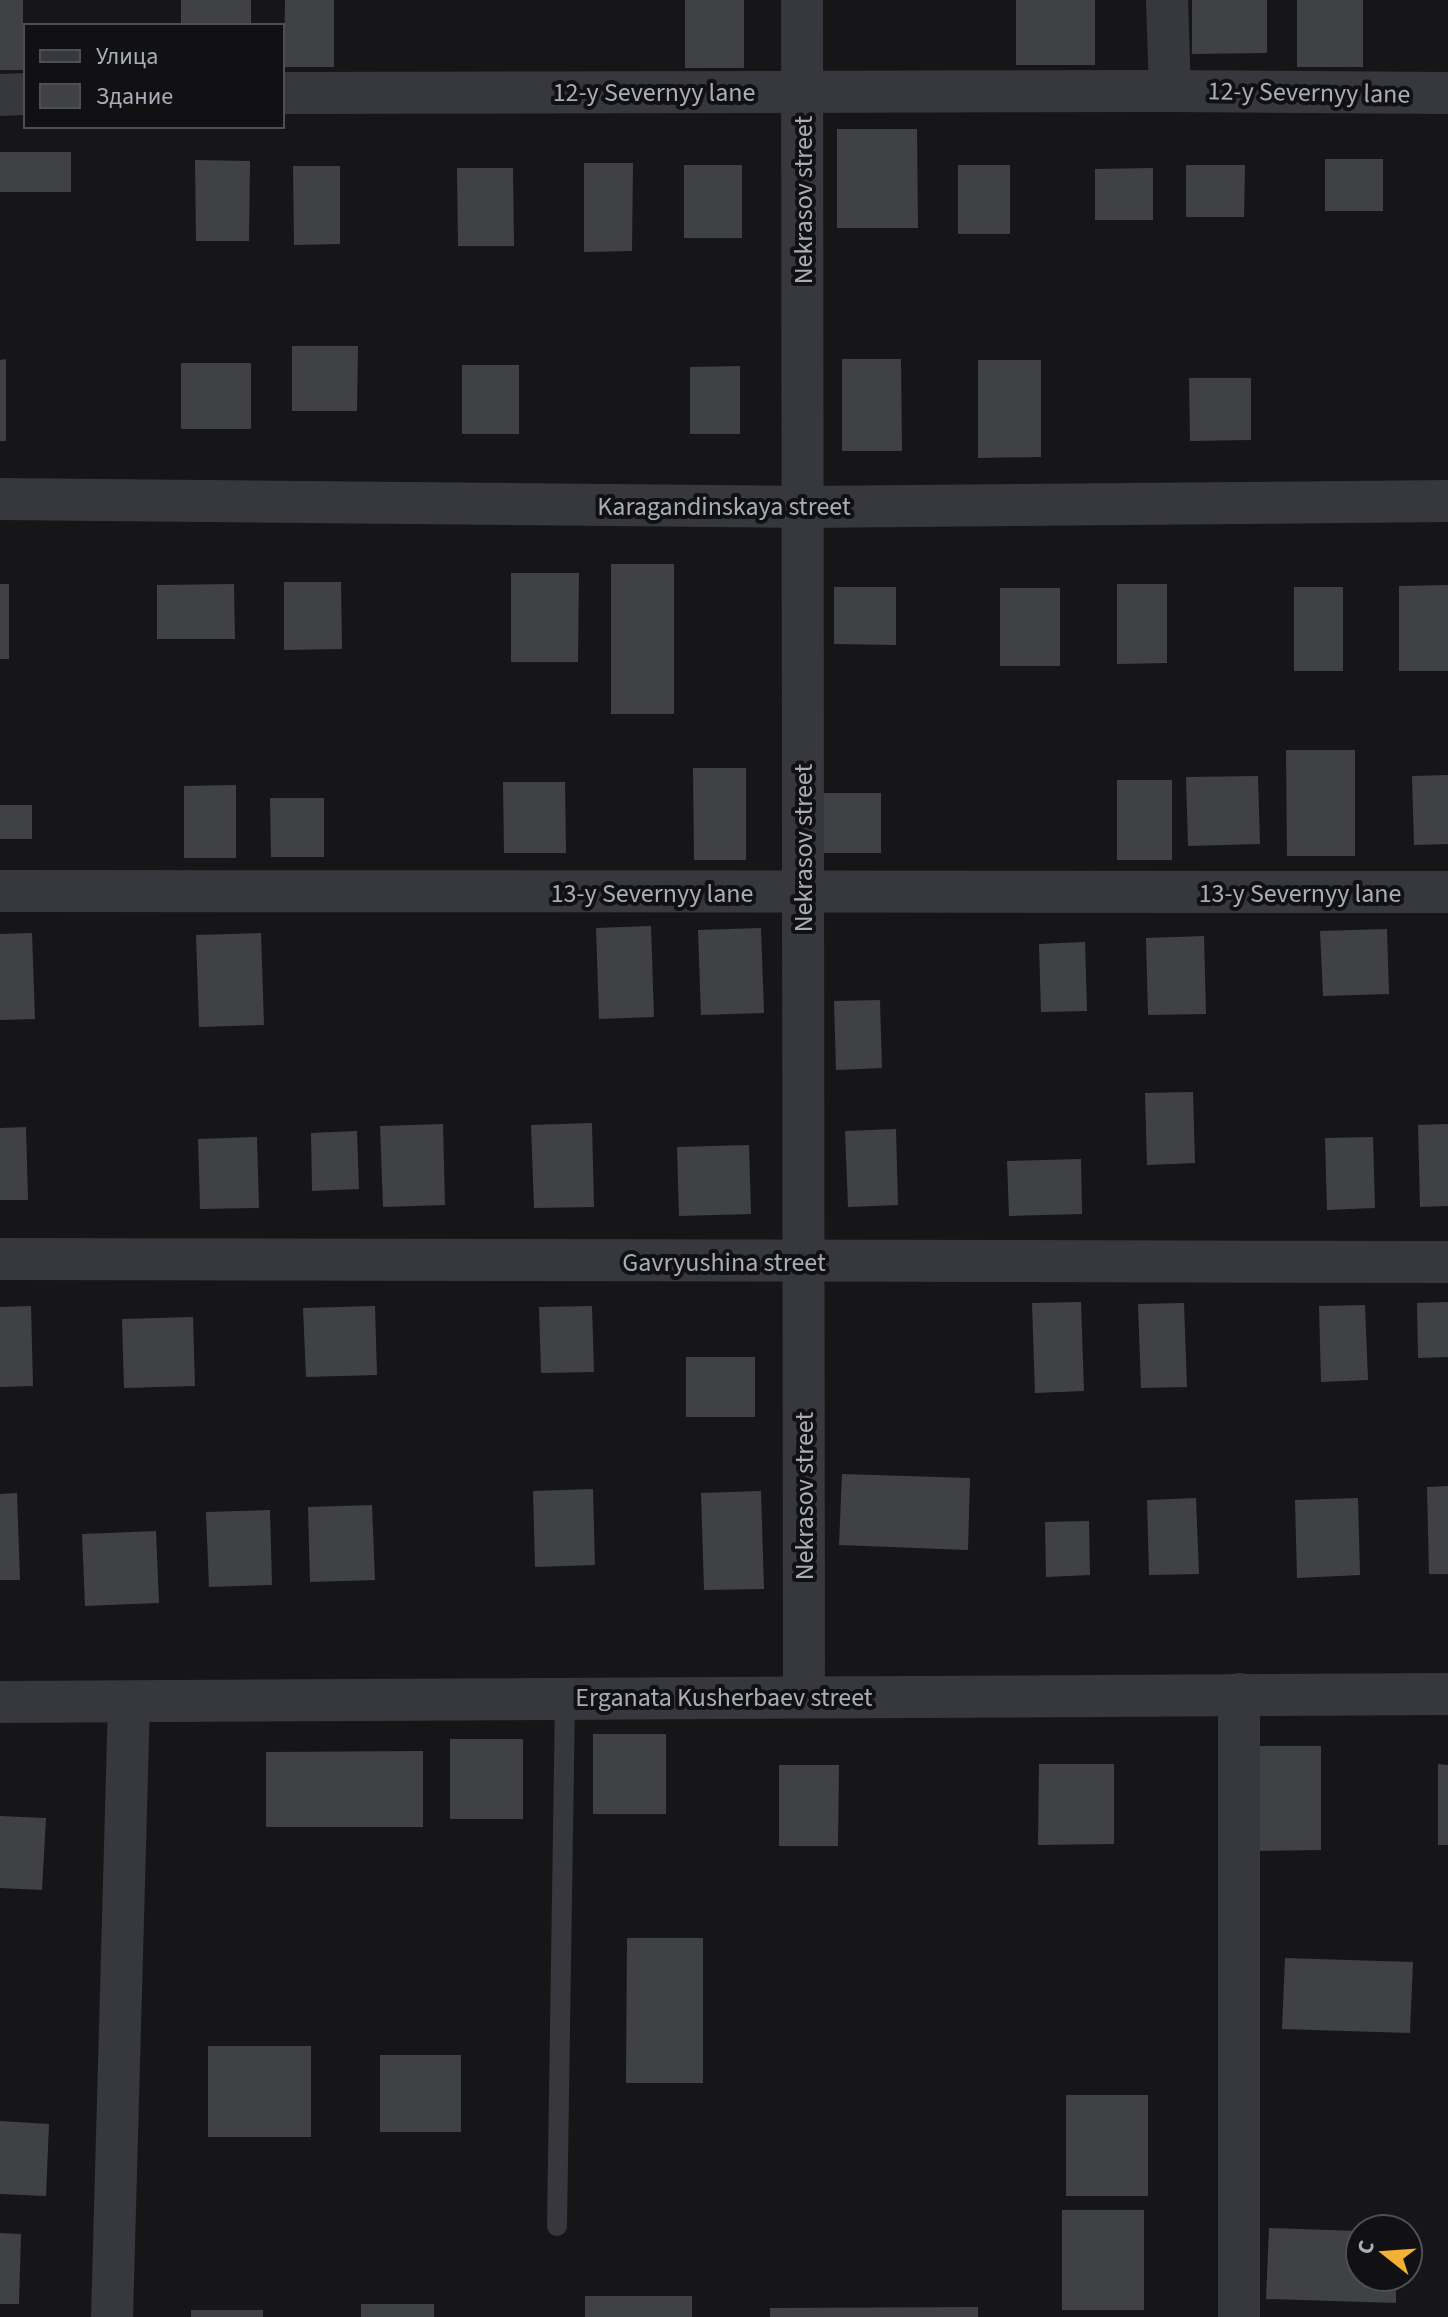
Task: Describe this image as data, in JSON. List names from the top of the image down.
{
  "streets": {
    "street": [
      "12-y Severnyy lane",
      "Nekrasov street",
      "Karagandinskaya street",
      "13-y Severnyy lane",
      "Gavryushina street",
      "Erganata Kusherbaev street"
    ]
  },
  "crossings": [
    ["12-y Severnyy lane", "Nekrasov street"],
    ["Nekrasov street", "Karagandinskaya street"],
    ["Nekrasov street", "13-y Severnyy lane"],
    ["Nekrasov street", "Gavryushina street"],
    ["Nekrasov street", "Erganata Kusherbaev street"]
  ],
  "legend": ["Улица", "Здание"],
  "north": "left"
}
